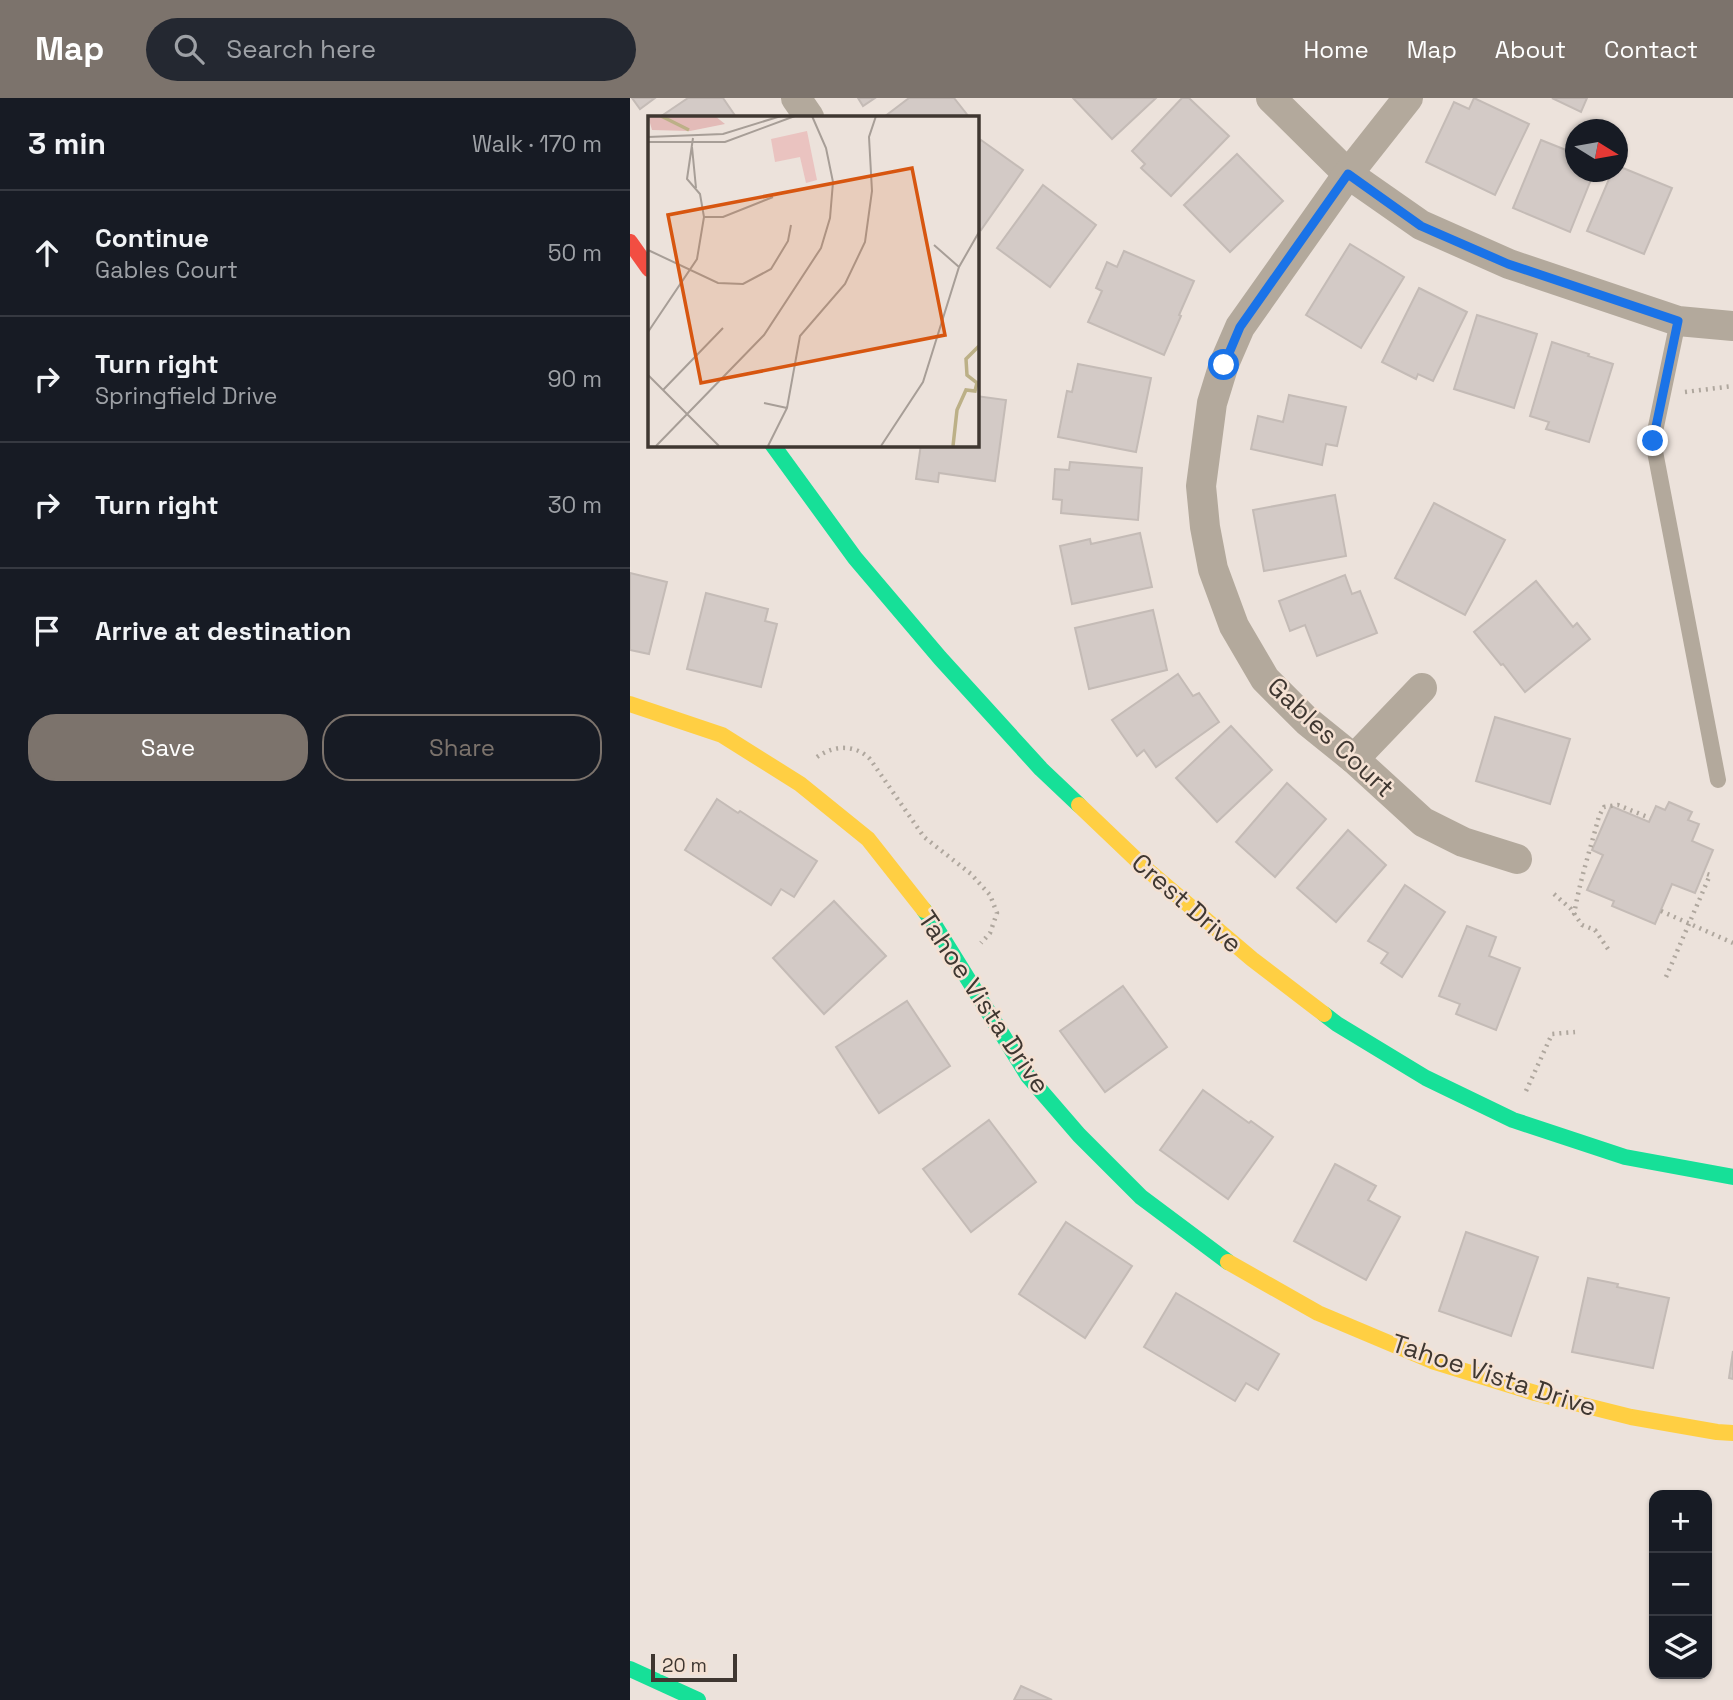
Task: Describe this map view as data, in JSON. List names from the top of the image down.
{
  "streets": {
    "street": ["Gables Court", "Crest Drive", "Tahoe Vista Drive"]
  },
  "scale_bar": "20 m",
  "north": "right",
  "page": {
    "header": "Map",
    "search": "Search here",
    "nav": [
      "Home",
      "Map",
      "About",
      "Contact"
    ],
    "heading": ["3 min", "Walk · 170 m"],
    "list": [
      ["Continue", "Gables Court", "50 m"],
      ["Turn right", "Springfield Drive", "90 m"],
      ["Turn right", "30 m"],
      "Arrive at destination"
    ],
    "buttons": ["Save", "Share"],
    "map_buttons": ["+", "−"],
    "scale": "20 m"
  }
}
